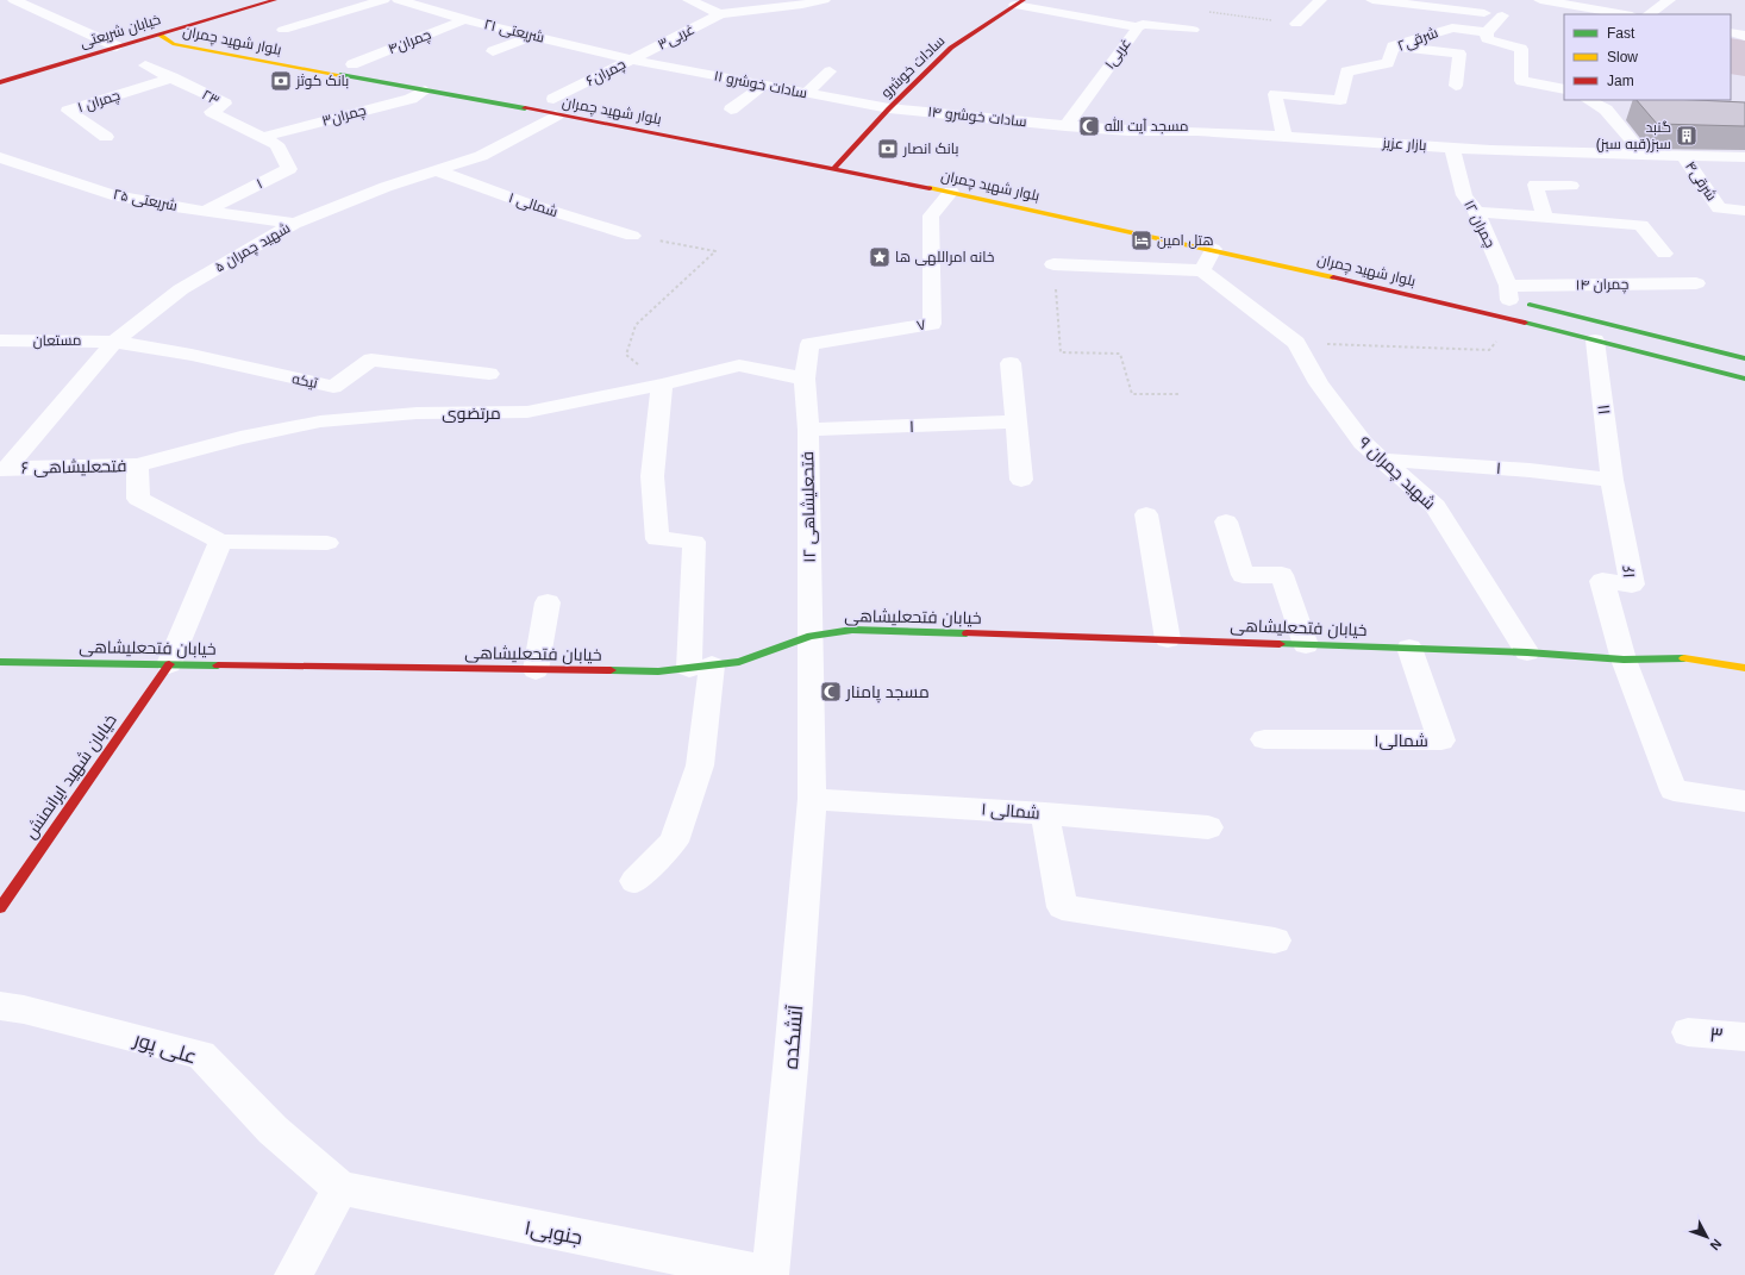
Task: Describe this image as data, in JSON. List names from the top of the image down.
{
  "streets": {
    "main road": [
      "خیابان شریعتی",
      "بلوار شهید چمران",
      "سادات خوشرو",
      "خیابان فتحعلیشاهی",
      "خیابان شهید ایرانمنش"
    ],
    "street": [
      "شریعتی ۲۱",
      "غربی۳",
      "شرقی۲",
      "چمران۴",
      "غربی۱",
      "چمران۶",
      "سادات خوشرو ۱۱",
      "۲۳",
      "چمران ۱",
      "چمران۳",
      "سادات خوشرو ۱۴",
      "بازار عزیز",
      "شرقی۴",
      "۱",
      "شریعتی ۲۵",
      "شمالی ۱",
      "چمران ۱۲",
      "شهید چمران ۵",
      "چمران ۱۴",
      "۷",
      "مستعان",
      "تیکه",
      "۱۱",
      "مرتضوی",
      "فتحعلیشاهی ۶",
      "شهید چمران ۹",
      "فتحعلیشاهی ۱۲",
      "۱۶",
      "شمالی۱",
      "۱ شمالی",
      "۳",
      "آتشکده",
      "علی پور",
      "جنوبی۱"
    ]
  },
  "crossings": [
    ["خیابان شریعتی", "بلوار شهید چمران"],
    ["شریعتی ۲۱", "غربی۳"],
    ["شریعتی ۲۱", "چمران۴"],
    ["شریعتی ۲۱", "چمران۶"],
    ["شریعتی ۲۱", "سادات خوشرو ۱۱"],
    ["غربی۳", "چمران۶"],
    ["غربی۳", "سادات خوشرو ۱۱"],
    ["شرقی۲", "بازار عزیز"],
    ["بلوار شهید چمران", "چمران۴"],
    ["بلوار شهید چمران", "سادات خوشرو"],
    ["بلوار شهید چمران", "چمران۶"],
    ["بلوار شهید چمران", "چمران۳"],
    ["بلوار شهید چمران", "شهید چمران ۵"],
    ["بلوار شهید چمران", "۷"],
    ["بلوار شهید چمران", "۱۱"],
    ["غربی۱", "سادات خوشرو ۱۴"],
    ["غربی۱", "بازار عزیز"],
    ["سادات خوشرو", "سادات خوشرو ۱۱"],
    ["سادات خوشرو", "سادات خوشرو ۱۴"],
    ["چمران۶", "سادات خوشرو ۱۱"],
    ["چمران۶", "شهید چمران ۵"],
    ["سادات خوشرو ۱۱", "سادات خوشرو ۱۴"],
    ["۲۳", "چمران ۱"],
    ["۲۳", "چمران۳"],
    ["۲۳", "۱"],
    ["چمران۳", "۱"],
    ["سادات خوشرو ۱۴", "بازار عزیز"],
    ["بازار عزیز", "شرقی۴"],
    ["بازار عزیز", "چمران ۱۲"],
    ["۱", "شریعتی ۲۵"],
    ["۱", "۱۱"],
    ["۱", "شهید چمران ۹"],
    ["۱", "فتحعلیشاهی ۱۲"],
    ["۱", "۱۶"],
    ["شریعتی ۲۵", "شهید چمران ۵"],
    ["شمالی ۱", "شهید چمران ۵"],
    ["چمران ۱۲", "چمران ۱۴"],
    ["شهید چمران ۵", "مستعان"],
    ["شهید چمران ۵", "تیکه"],
    ["شهید چمران ۵", "فتحعلیشاهی ۶"],
    ["۷", "مرتضوی"],
    ["۷", "فتحعلیشاهی ۱۲"],
    ["مستعان", "تیکه"],
    ["۱۱", "۱۶"],
    ["مرتضوی", "فتحعلیشاهی ۶"],
    ["مرتضوی", "فتحعلیشاهی ۱۲"],
    ["شهید چمران ۹", "خیابان فتحعلیشاهی"],
    ["فتحعلیشاهی ۱۲", "خیابان فتحعلیشاهی"],
    ["فتحعلیشاهی ۱۲", "۱ شمالی"],
    ["فتحعلیشاهی ۱۲", "آتشکده"],
    ["۱۶", "خیابان فتحعلیشاهی"],
    ["خیابان فتحعلیشاهی", "شمالی۱"],
    ["خیابان فتحعلیشاهی", "خیابان شهید ایرانمنش"],
    ["۱ شمالی", "آتشکده"],
    ["آتشکده", "جنوبی۱"],
    ["علی پور", "جنوبی۱"]
  ],
  "places": {
    "bank": ["بانک کوثز", "بانک انصار"],
    "mosque": ["مسجد آیت الله", "مسجد پامنار"],
    "building": ["گنبد سبز(قبه سبز)"],
    "hotel": ["هتل امین"],
    "place": ["خانه امراللهی ها"]
  },
  "legend": ["Fast", "Slow", "Jam"],
  "north": "bottom right"
}
